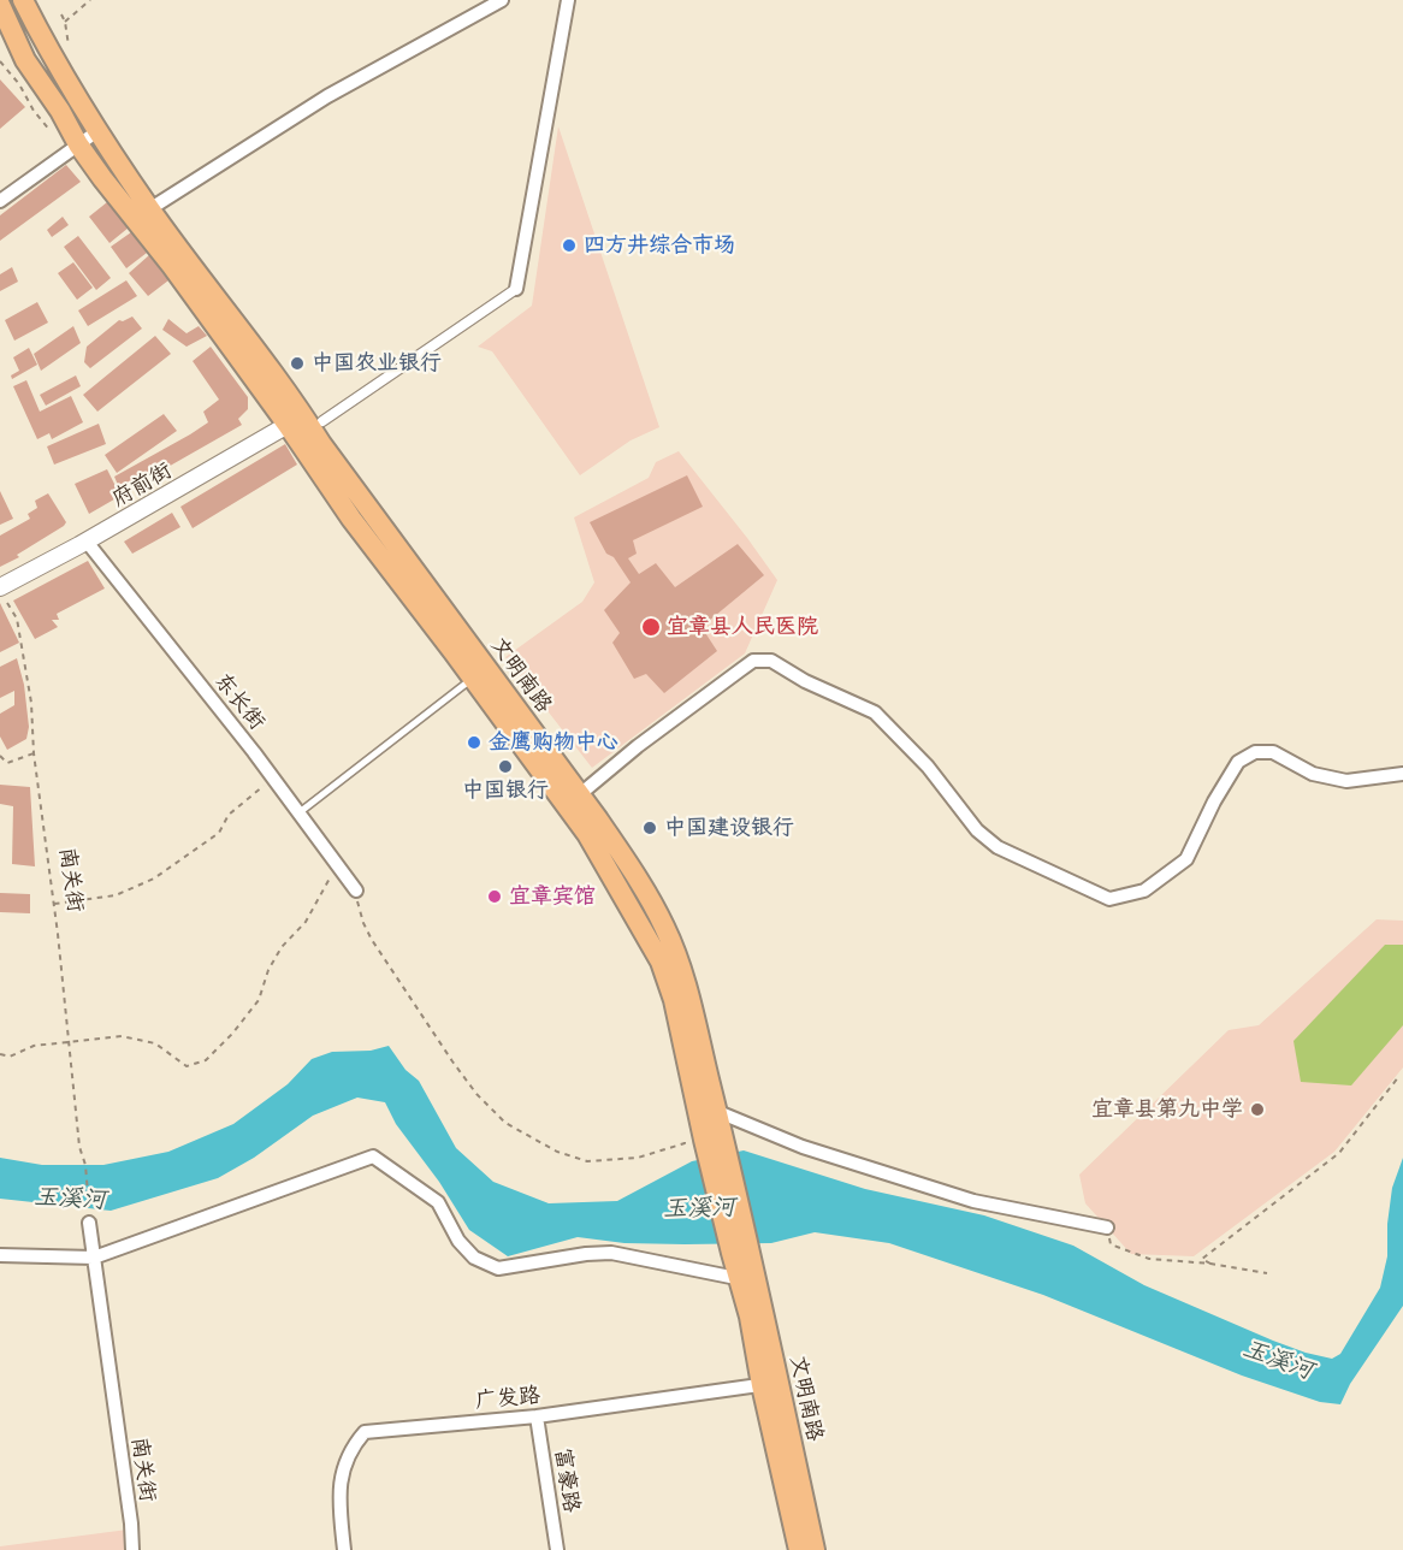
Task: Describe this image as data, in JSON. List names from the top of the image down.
{
  "streets": {
    "main road": ["文明南路"],
    "street": [
      "府前街",
      "东长街",
      "南关街",
      "广发路",
      "富豪路"
    ]
  },
  "crossings": [
    ["府前街", "文明南路"],
    ["府前街", "东长街"],
    ["文明南路", "广发路"],
    ["广发路", "富豪路"]
  ],
  "water": ["玉溪河"],
  "places": [
    "四方井综合市场",
    "中国农业银行",
    "宜章县人民医院",
    "金鹰购物中心",
    "中国银行",
    "中国建设银行",
    "宜章宾馆",
    "宜章县第九中学"
  ]
}
